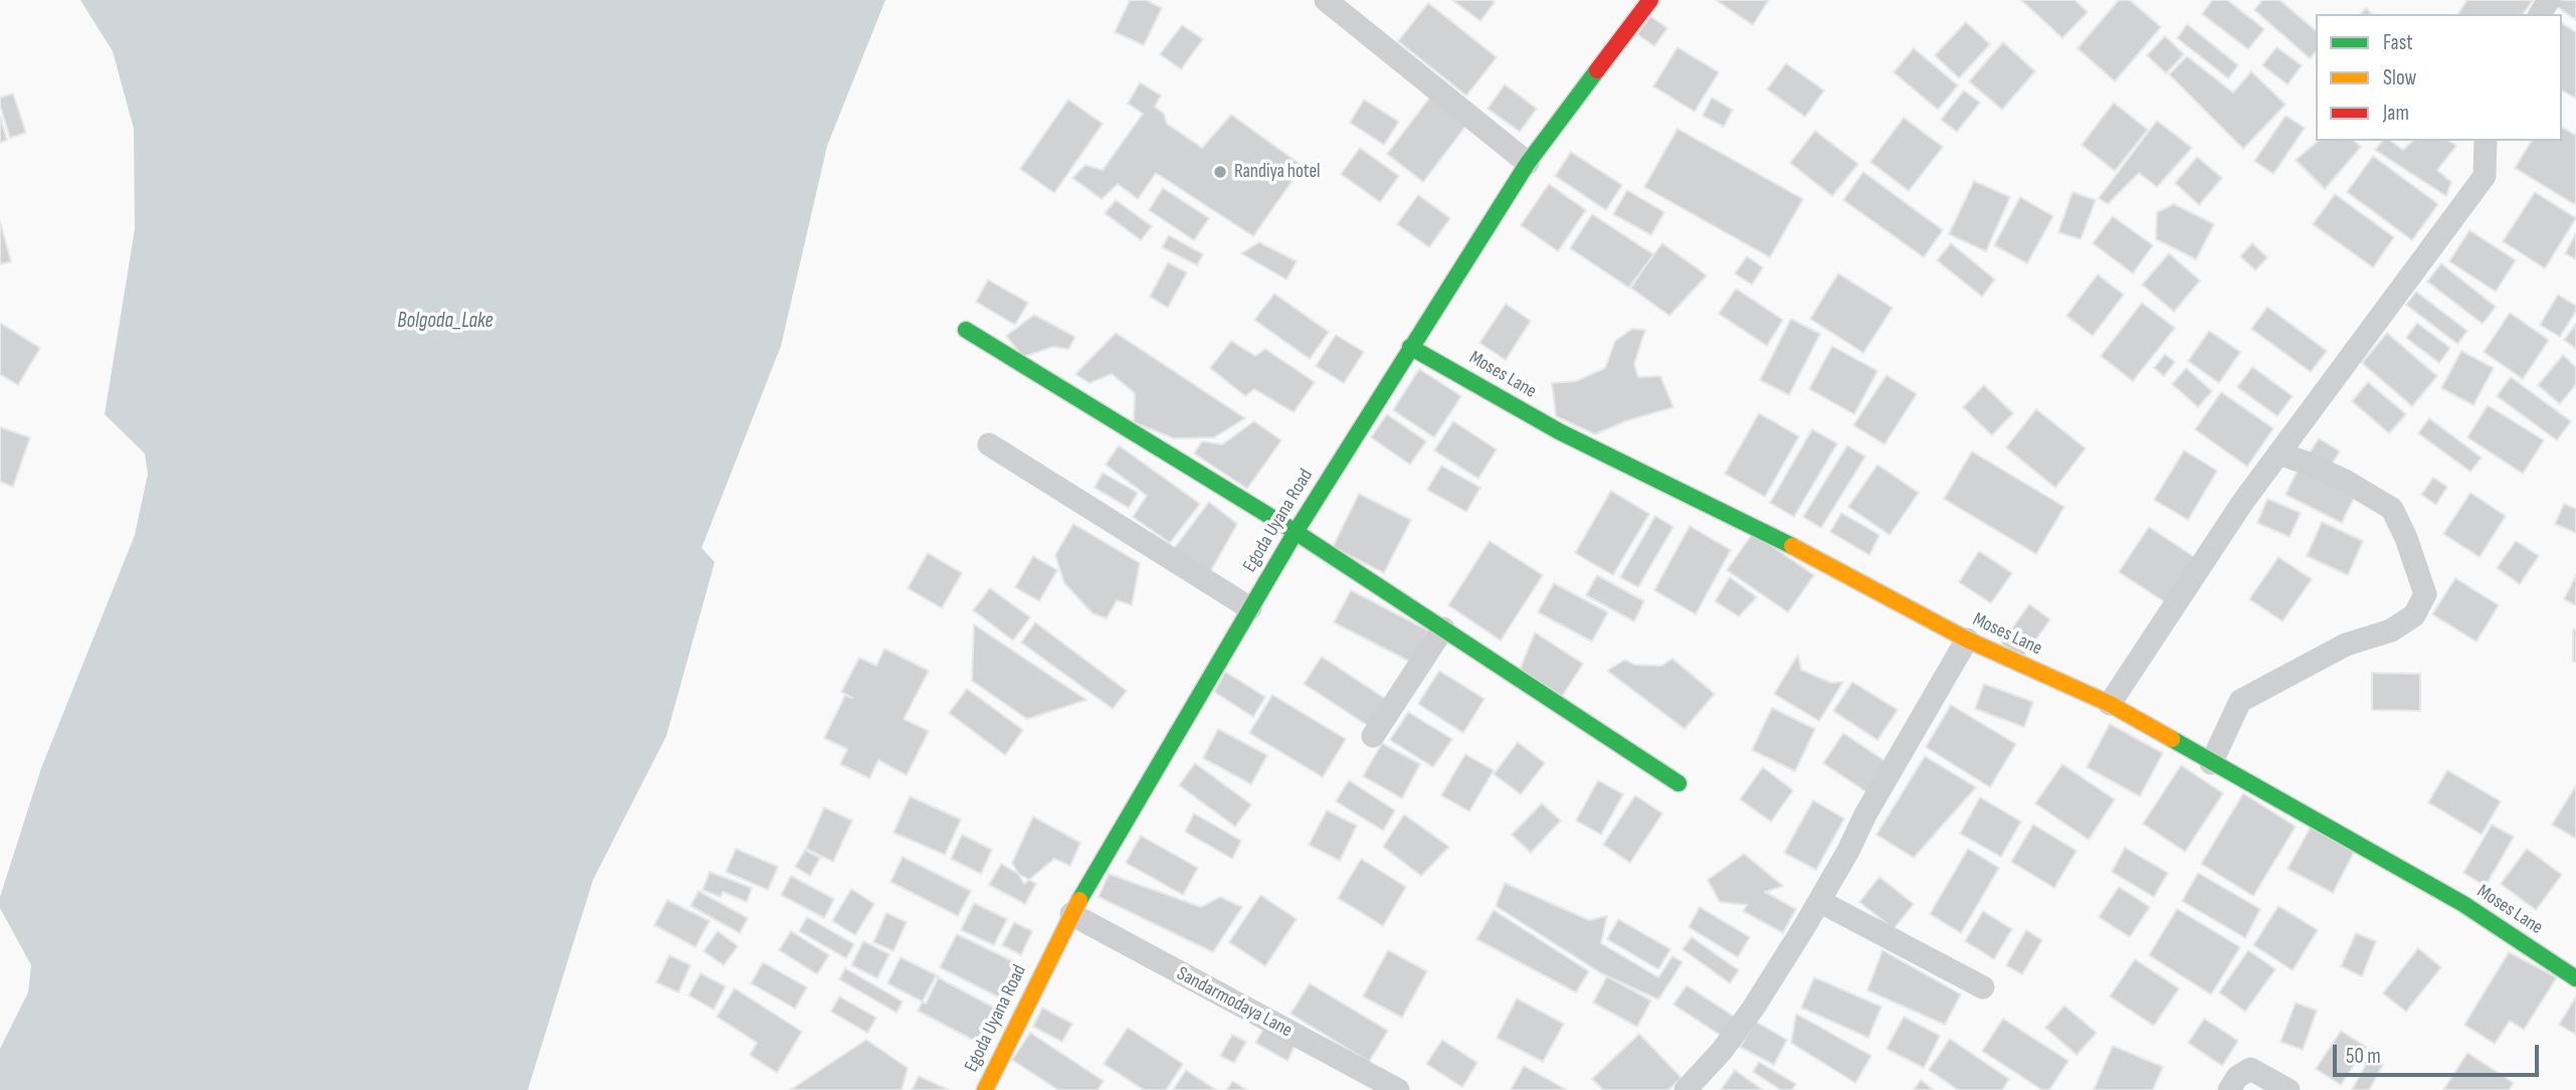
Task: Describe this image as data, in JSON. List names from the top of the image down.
{
  "streets": {
    "street": ["Moses Lane", "Egoda Uyana Road", "Sandarmodaya Lane"]
  },
  "crossings": [
    ["Moses Lane", "Egoda Uyana Road"],
    ["Egoda Uyana Road", "Sandarmodaya Lane"]
  ],
  "water": ["Bolgoda_Lake"],
  "places": ["Randiya hotel"],
  "legend": ["Fast", "Slow", "Jam"],
  "scale_bar": "50 m"
}
